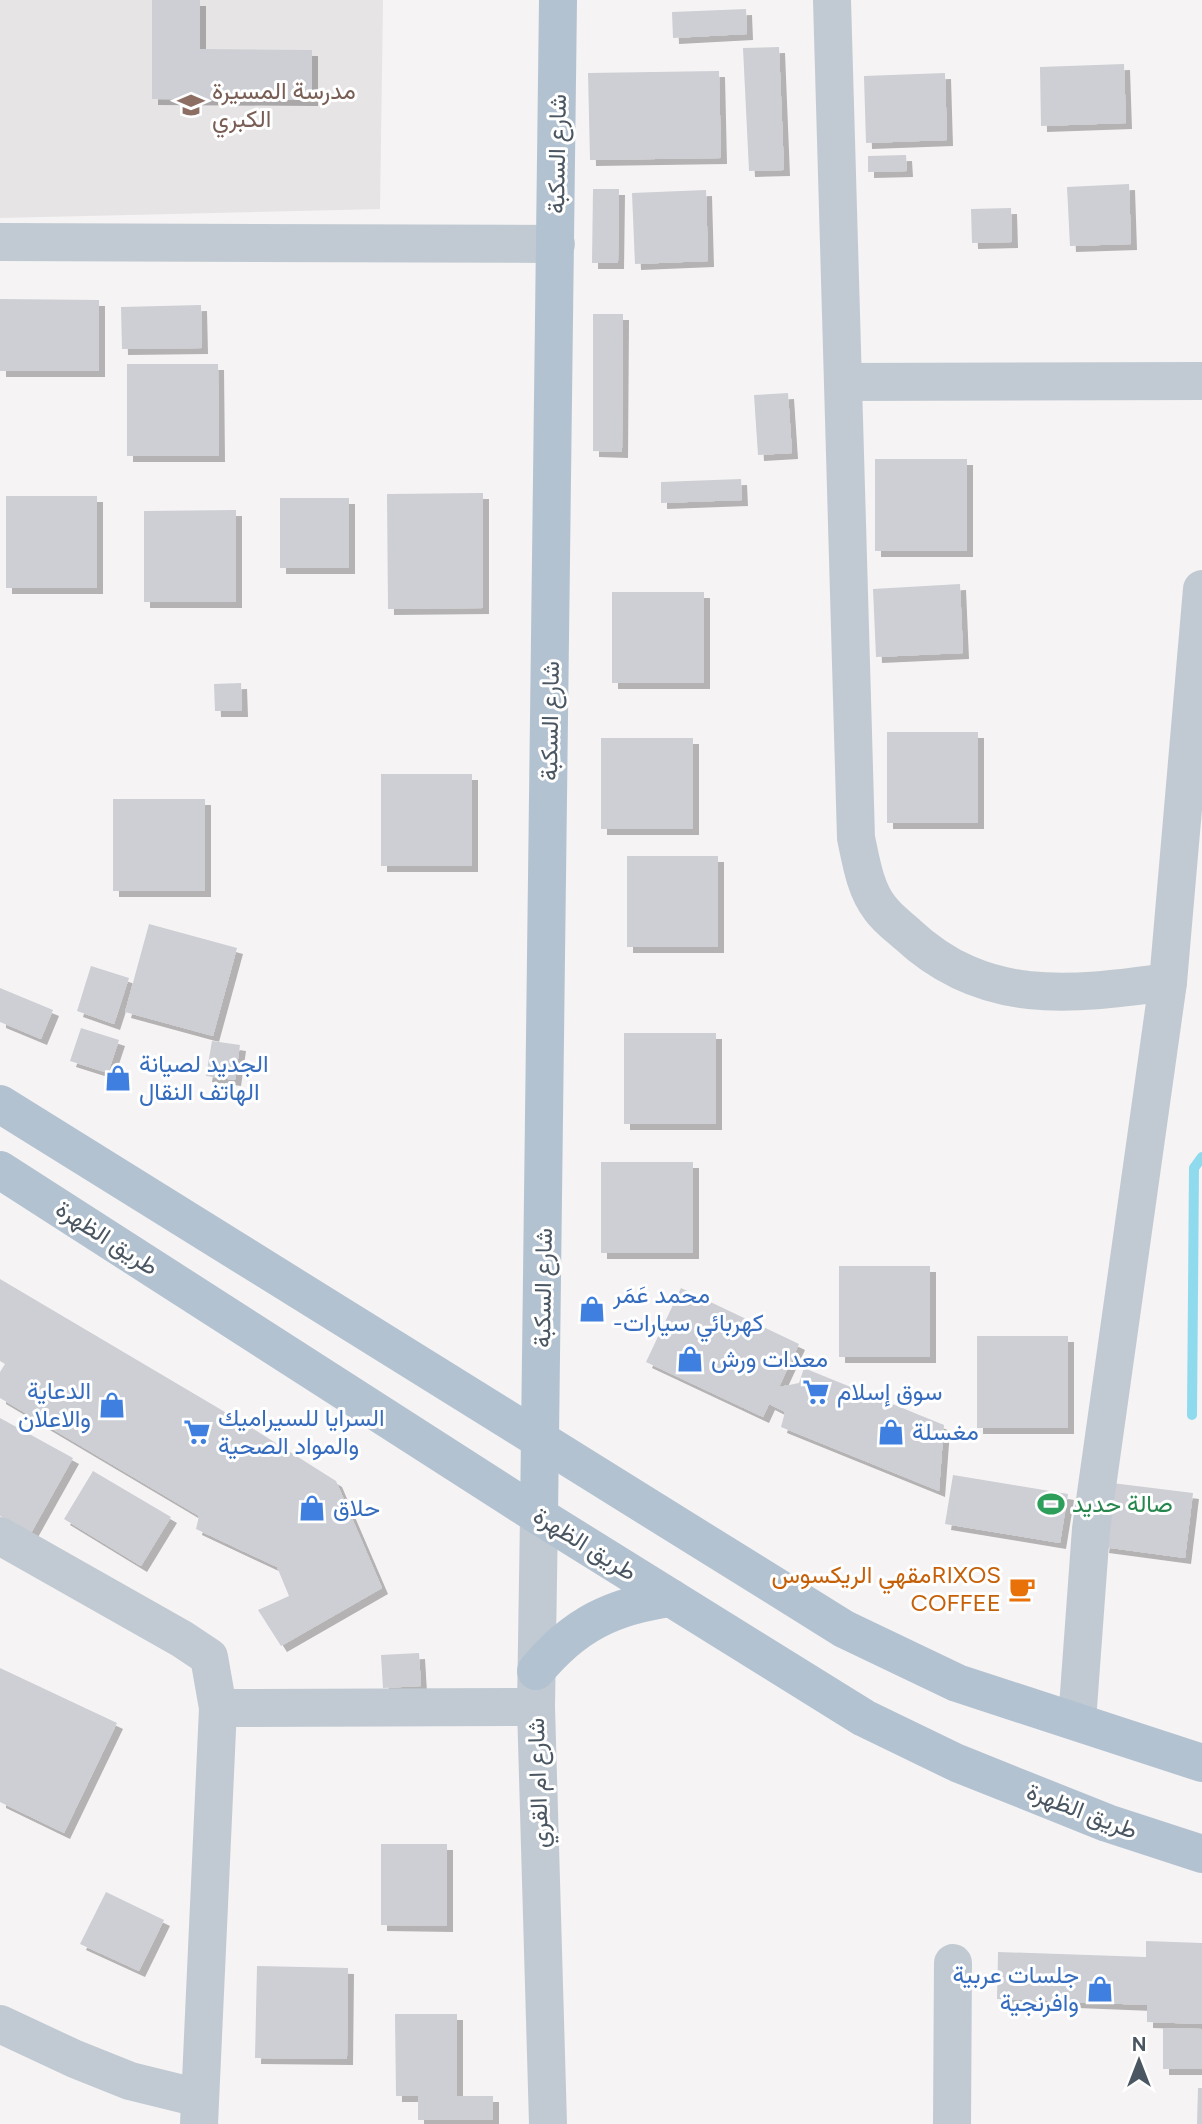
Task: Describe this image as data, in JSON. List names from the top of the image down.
{
  "streets": {
    "main road": ["شارع السكبة", "طريق الظهرة", "شارع ام القري"]
  },
  "crossings": [
    ["شارع السكبة", "شارع ام القري"],
    ["طريق الظهرة", "شارع ام القري"]
  ],
  "places": {
    "school or university": ["مدرسة المسيرة الكبري"],
    "shop": [
      "الجديد لصيانة الهاتف النقال",
      "محمد عَمَر -كهربائي سيارات",
      "معدات ورش",
      "الدعاية والاعلان",
      "مغسلة",
      "حلاق",
      "جلسات عربية وافرنجية"
    ],
    "supermarket": ["سوق إسلام", "السرايا للسيراميك والمواد الصحية"],
    "sports": ["صالة حديد"],
    "cafe": ["مقهي الريكسوسRIXOS COFFEE"]
  },
  "north": "top"
}
